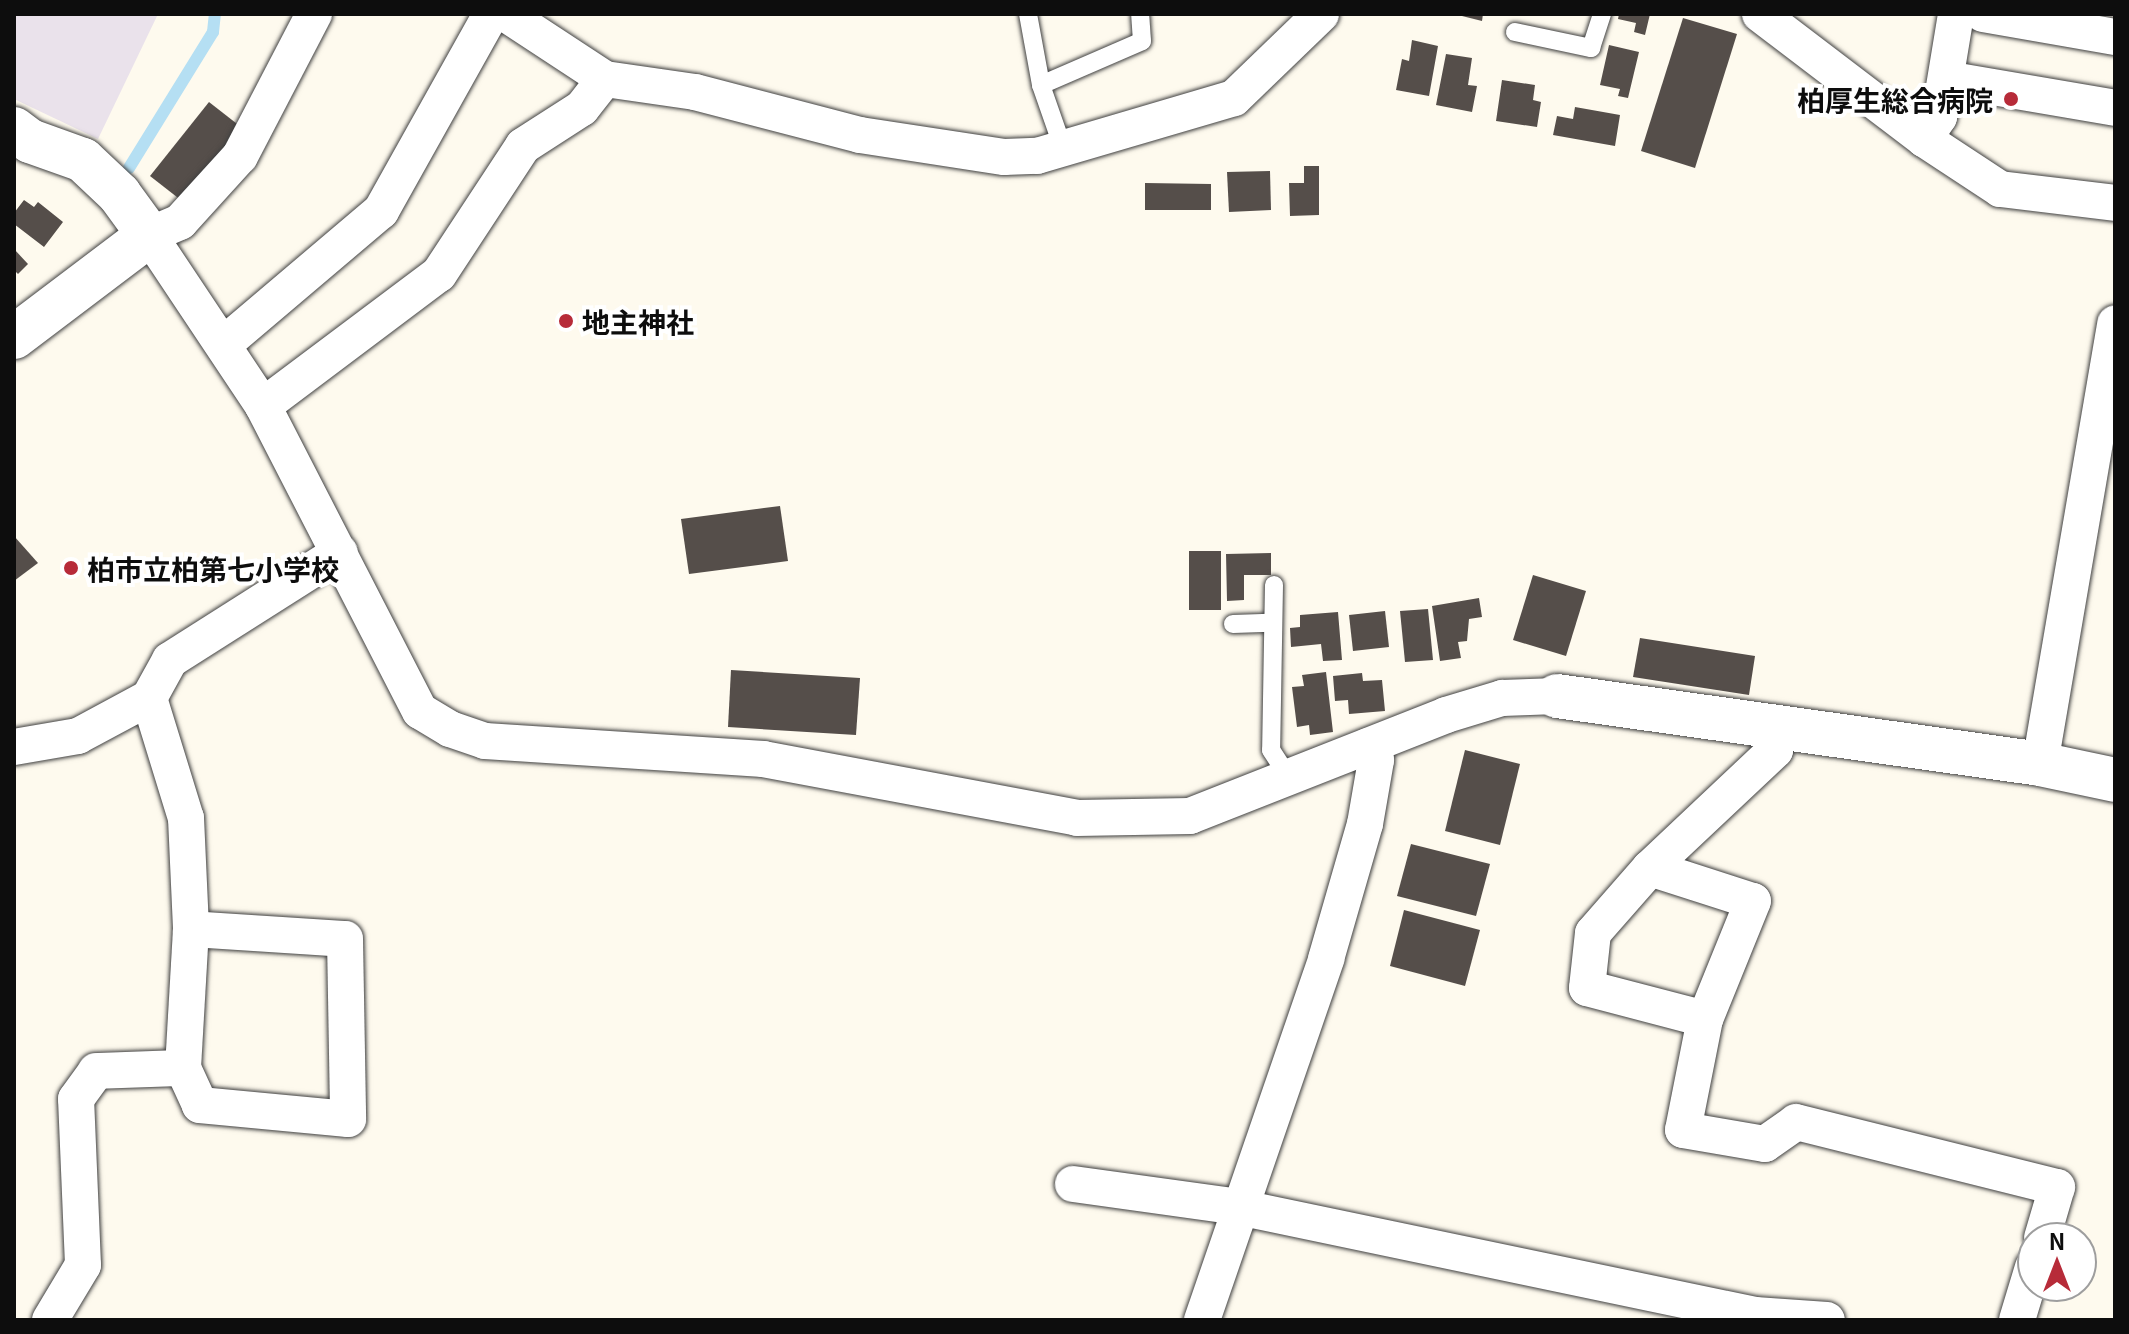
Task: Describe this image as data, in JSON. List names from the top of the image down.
{
  "places": ["柏厚生総合病院", "地主神社", "柏市立柏第七小学校"],
  "north": "top"
}
